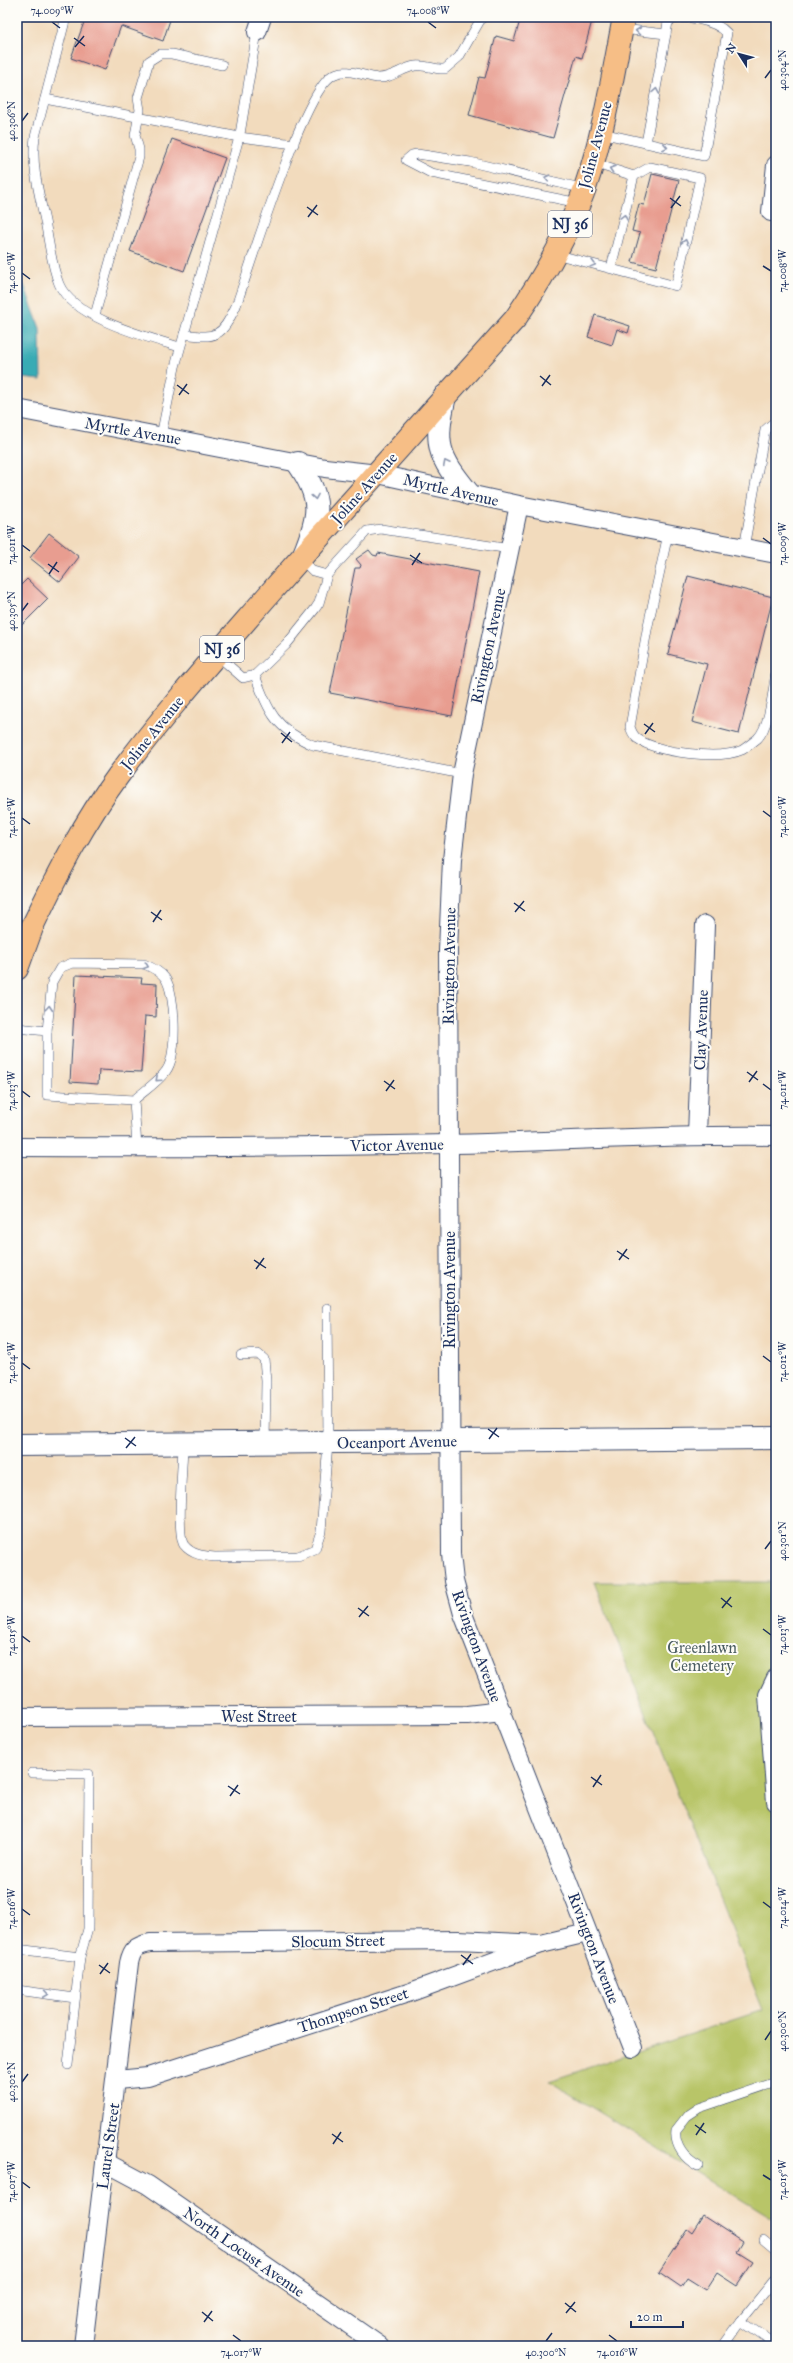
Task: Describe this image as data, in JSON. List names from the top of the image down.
{
  "streets": {
    "main road": ["Joline Avenue", "NJ 36"],
    "street": [
      "Myrtle Avenue",
      "Rivington Avenue",
      "Clay Avenue",
      "Victor Avenue",
      "Oceanport Avenue",
      "West Street",
      "Slocum Street",
      "Thompson Street",
      "Laurel Street",
      "North Locust Avenue"
    ]
  },
  "crossings": [
    ["Joline Avenue", "NJ 36"],
    ["Joline Avenue", "Myrtle Avenue"],
    ["Myrtle Avenue", "Rivington Avenue"],
    ["Rivington Avenue", "Victor Avenue"],
    ["Rivington Avenue", "Oceanport Avenue"],
    ["Rivington Avenue", "West Street"],
    ["Rivington Avenue", "Thompson Street"],
    ["Clay Avenue", "Victor Avenue"],
    ["Slocum Street", "Thompson Street"],
    ["Slocum Street", "Laurel Street"],
    ["Thompson Street", "Laurel Street"],
    ["Laurel Street", "North Locust Avenue"]
  ],
  "parks": ["Greenlawn Cemetery"],
  "scale_bar": "20 m",
  "north": "top left",
  "coordinates": [
    "74.009°W",
    "74.008°W",
    "40.304°N",
    "40.306°N",
    "74.010°W",
    "74.011°W",
    "40.305°N",
    "74.012°W",
    "74.013°W",
    "74.014°W",
    "40.301°N",
    "74.015°W",
    "74.016°W",
    "40.300°N",
    "40.302°N",
    "74.017°W"
  ]
}
